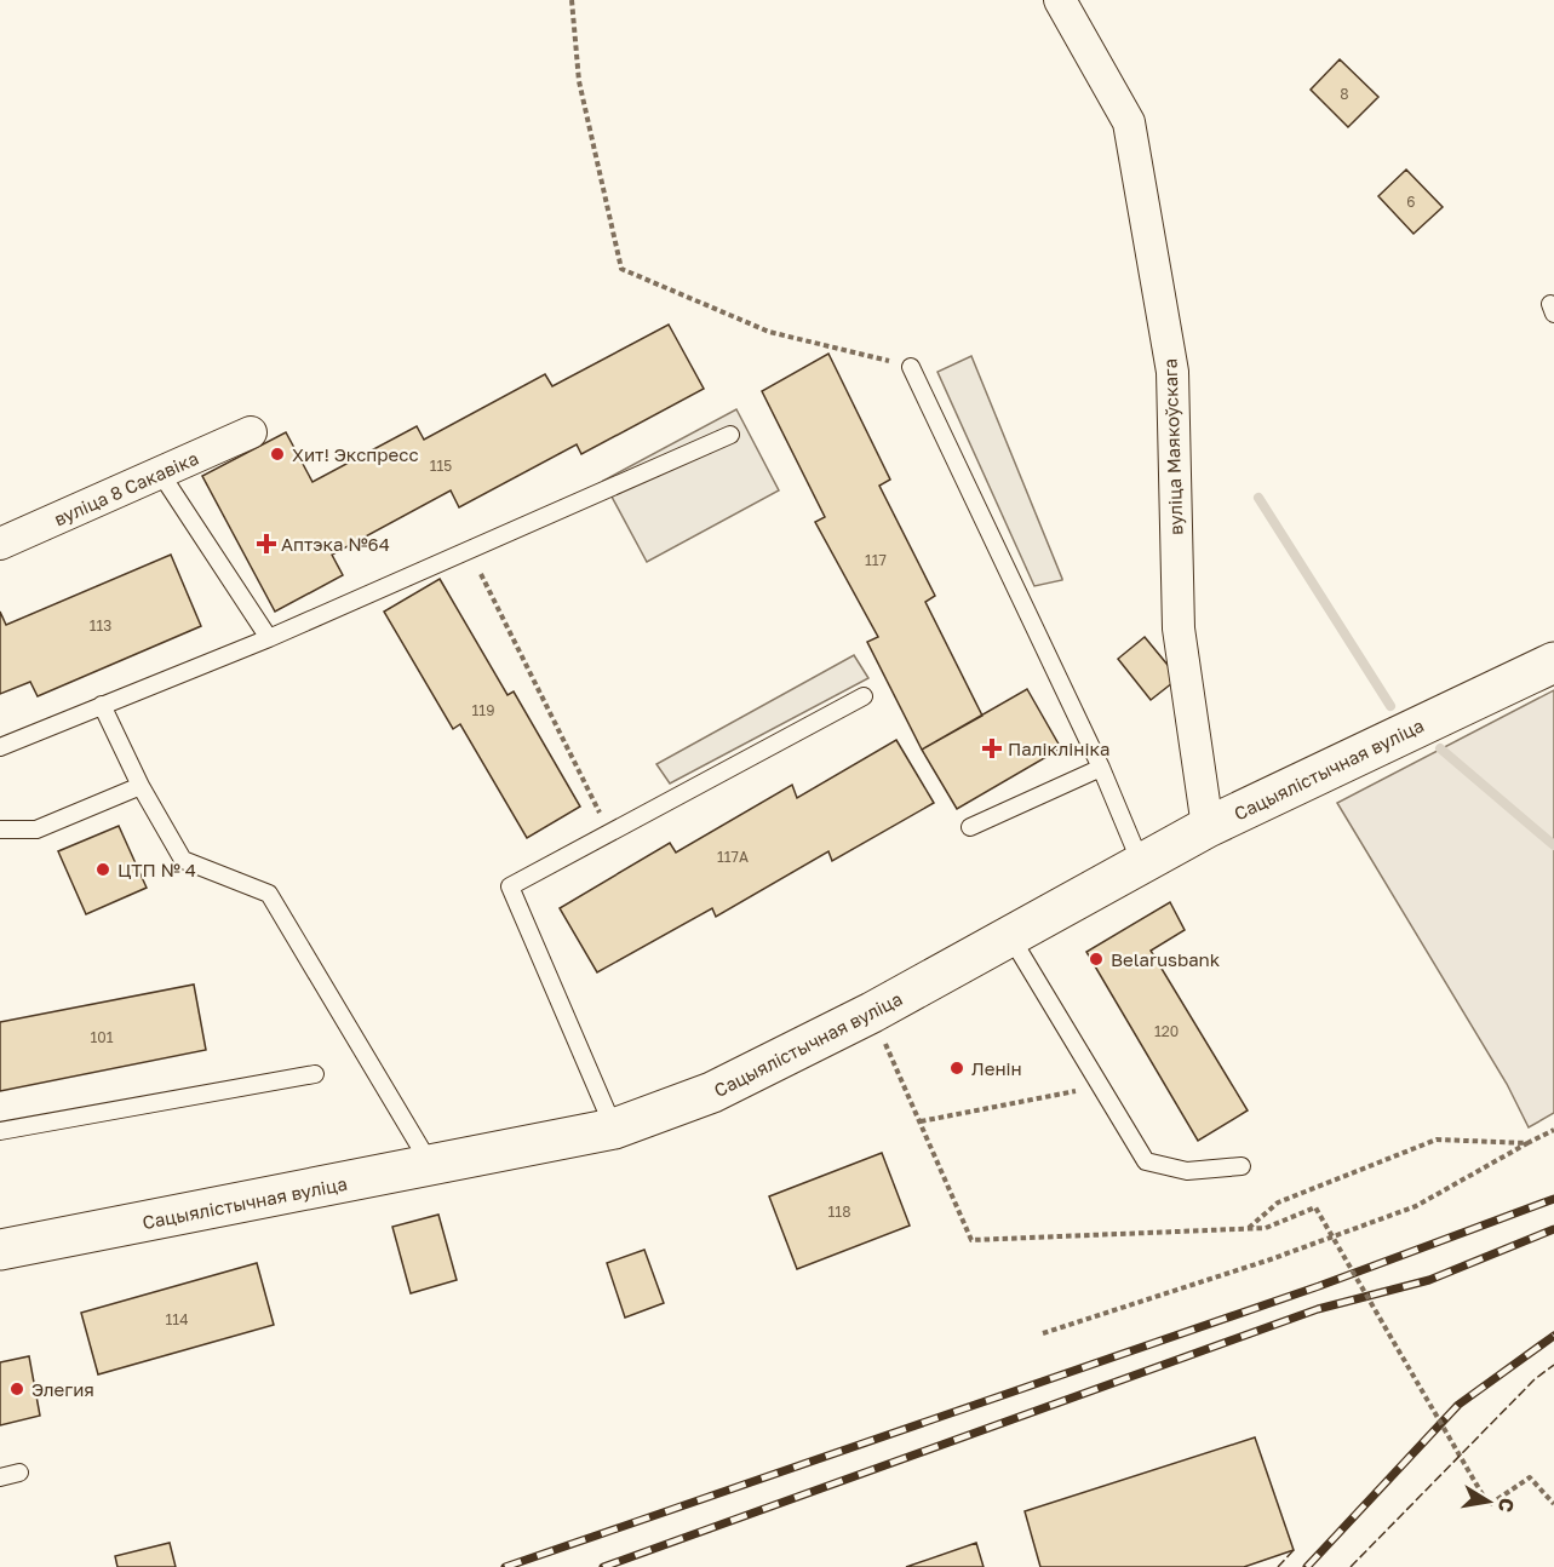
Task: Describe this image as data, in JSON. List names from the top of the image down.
{
  "streets": {
    "street": ["вуліца Маякоўскага", "вуліца 8 Сакавіка", "Сацыялістычная вуліца"]
  },
  "crossings": [
    ["вуліца Маякоўскага", "Сацыялістычная вуліца"]
  ],
  "places": {
    "other": [
      "Хит! Экспресс",
      "ЦТП № 4",
      "Belarusbank",
      "Ленін",
      "Элегия"
    ],
    "health": ["Аптэка №64", "Паліклініка"]
  },
  "house_numbers": [
    "8",
    "6",
    "115",
    "117",
    "113",
    "119",
    "117А",
    "120",
    "101",
    "118",
    "114"
  ],
  "north": "right"
}
